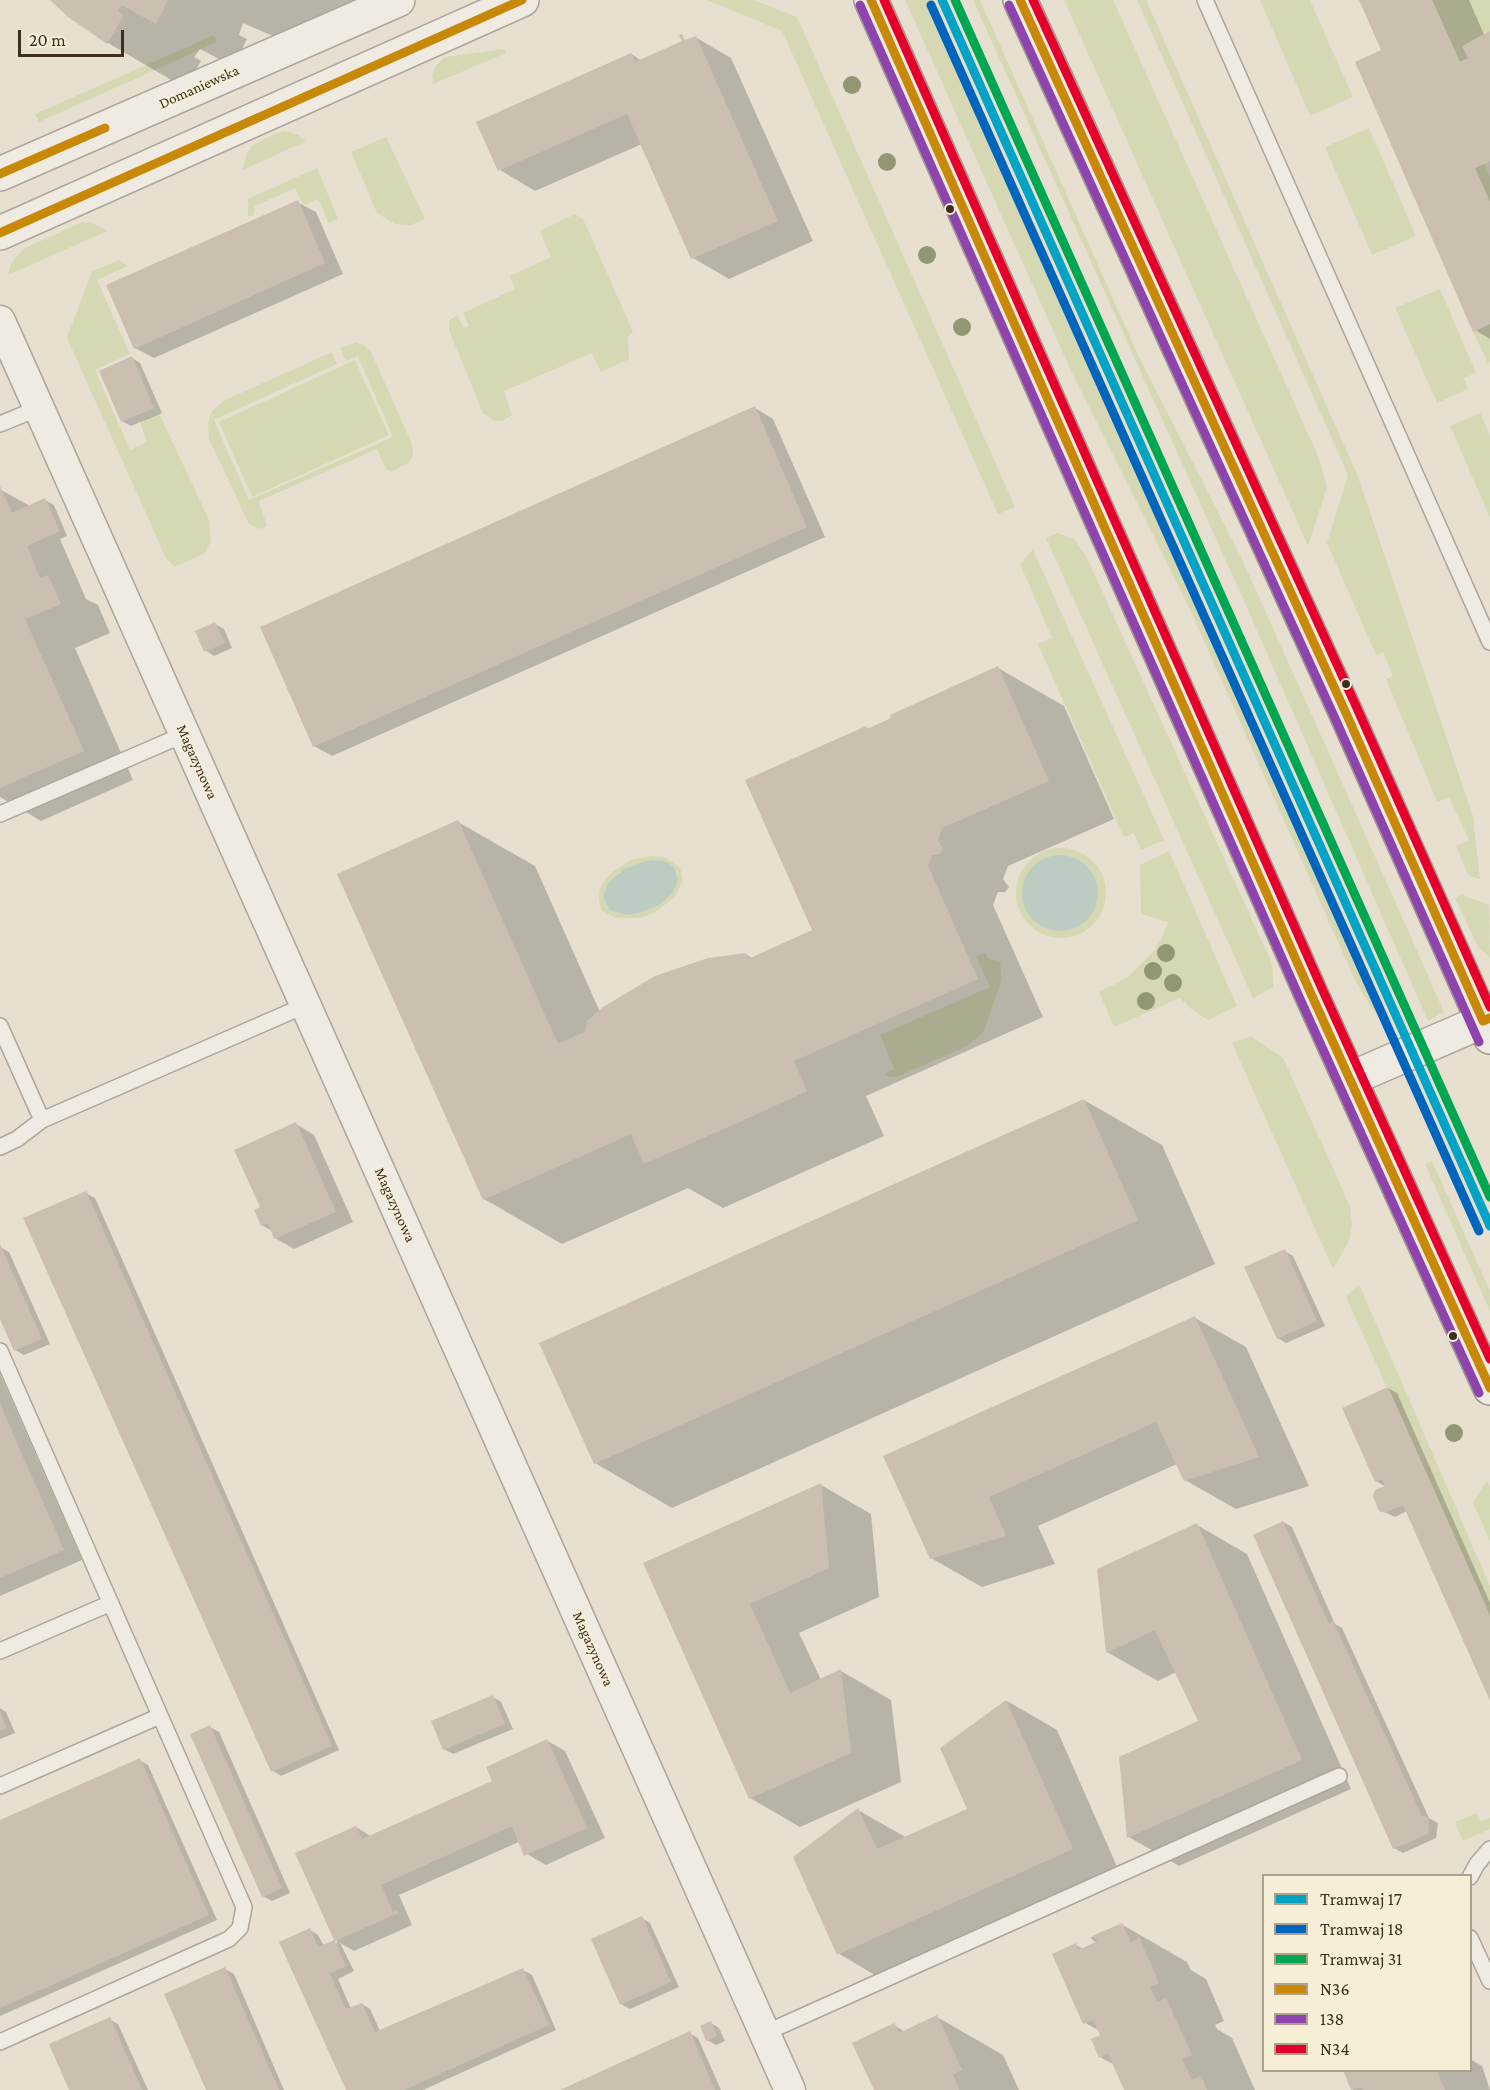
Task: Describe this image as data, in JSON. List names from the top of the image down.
{
  "streets": {
    "main road": ["Domaniewska"],
    "street": ["Magazynowa"]
  },
  "lines": [
    "tram line 17",
    "tram line 31",
    "transit line N36",
    "transit line N34",
    "tram line 18",
    "transit line 138"
  ],
  "legend": [
    "Tramwaj 17",
    "Tramwaj 18",
    "Tramwaj 31",
    "N36",
    "138",
    "N34"
  ],
  "scale_bar": "20 m"
}
